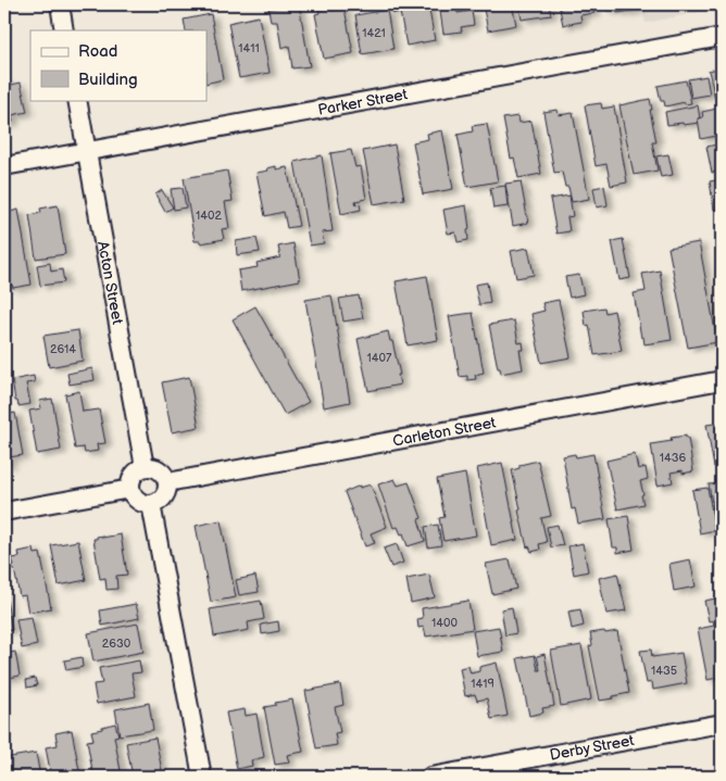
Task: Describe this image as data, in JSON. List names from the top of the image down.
{
  "streets": {
    "street": [
      "Parker Street",
      "Acton Street",
      "Carleton Street",
      "Derby Street"
    ]
  },
  "crossings": [
    ["Parker Street", "Acton Street"],
    ["Acton Street", "Carleton Street"]
  ],
  "house_numbers": [
    "1421",
    "1411",
    "1402",
    "2614",
    "1407",
    "1436",
    "1400",
    "2630",
    "1435",
    "1419"
  ],
  "legend": ["Road", "Building"]
}
